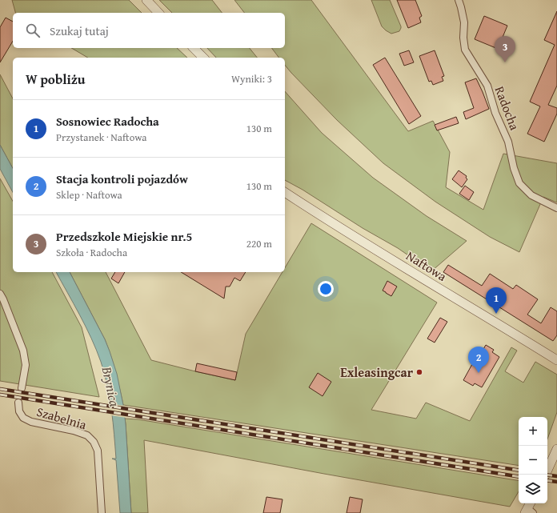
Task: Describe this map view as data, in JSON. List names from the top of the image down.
{
  "streets": {
    "street": ["Radocha", "Naftowa", "Szabelnia"]
  },
  "water": ["Brynica"],
  "places": ["Exleasingcar"],
  "page": {
    "search": "Szukaj tutaj",
    "pins": ["3", "1", "2"],
    "heading": ["W pobliżu", "Wyniki: 3"],
    "list": [
      {
        "mark": "1",
        "name": "Sosnowiec Radocha",
        "note": "Przystanek · Naftowa",
        "value": "130 m"
      },
      {
        "mark": "2",
        "name": "Stacja kontroli pojazdów",
        "note": "Sklep · Naftowa",
        "value": "130 m"
      },
      {
        "mark": "3",
        "name": "Przedszkole Miejskie nr.5",
        "note": "Szkoła · Radocha",
        "value": "220 m"
      }
    ],
    "map_buttons": ["+", "−"]
  }
}
